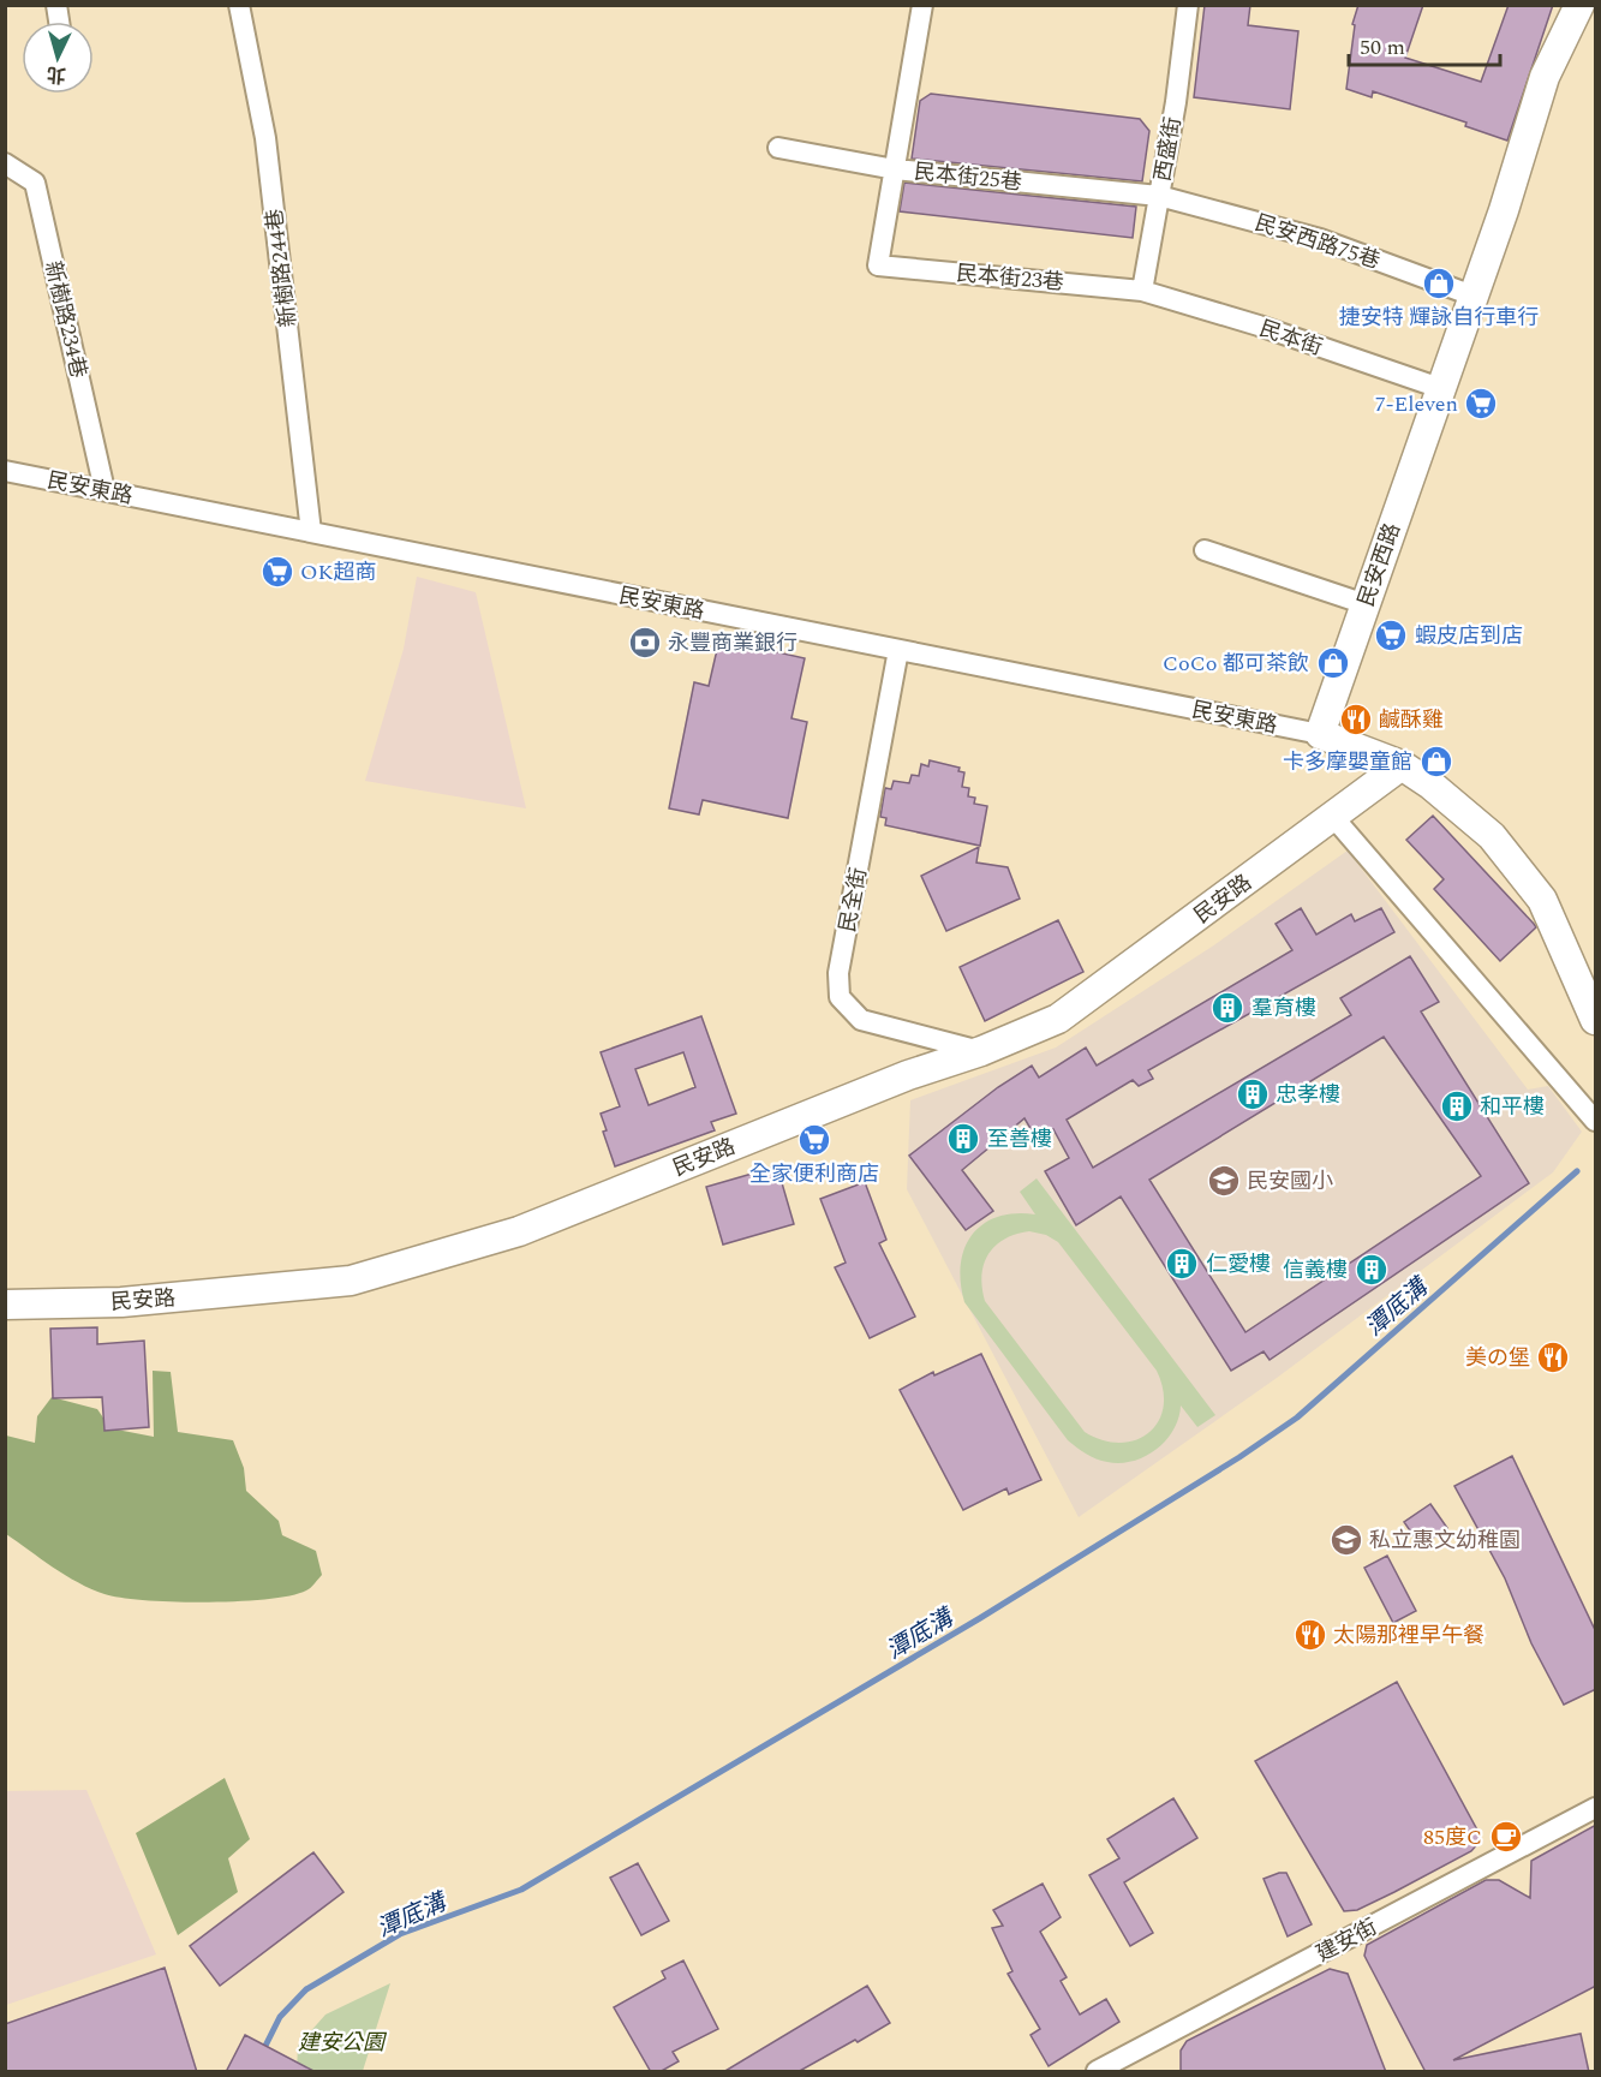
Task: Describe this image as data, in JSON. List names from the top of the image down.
{
  "streets": {
    "street": [
      "西盛街",
      "民本街25巷",
      "民安西路75巷",
      "新樹路244巷",
      "民本街23巷",
      "新樹路234巷",
      "民本街",
      "民安東路",
      "民安西路",
      "民安路",
      "民全街",
      "建安街"
    ]
  },
  "crossings": [
    ["西盛街", "民本街25巷"],
    ["西盛街", "民安西路75巷"],
    ["西盛街", "民本街23巷"],
    ["西盛街", "民本街"],
    ["民本街25巷", "民安西路75巷"],
    ["民本街25巷", "民本街23巷"],
    ["民安西路75巷", "民安西路"],
    ["新樹路244巷", "民安東路"],
    ["民本街23巷", "民本街"],
    ["新樹路234巷", "民安東路"],
    ["民本街", "民安西路"],
    ["民安東路", "民安西路"],
    ["民安東路", "民全街"],
    ["民安路", "民全街"]
  ],
  "water": ["潭底溝"],
  "parks": ["建安公園"],
  "places": {
    "shop": ["捷安特 輝詠自行車行", "CoCo 都可茶飲", "卡多摩嬰童館"],
    "supermarket": [
      "7-Eleven",
      "OK超商",
      "蝦皮店到店",
      "全家便利商店"
    ],
    "bank": ["永豐商業銀行"],
    "restaurant": ["鹹酥雞", "美の堡", "太陽那裡早午餐"],
    "building": [
      "羣育樓",
      "忠孝樓",
      "和平樓",
      "至善樓",
      "仁愛樓",
      "信義樓"
    ],
    "school or university": ["民安國小", "私立惠文幼稚園"],
    "cafe": ["85度C"]
  },
  "scale_bar": "50 m",
  "north": "bottom"
}
